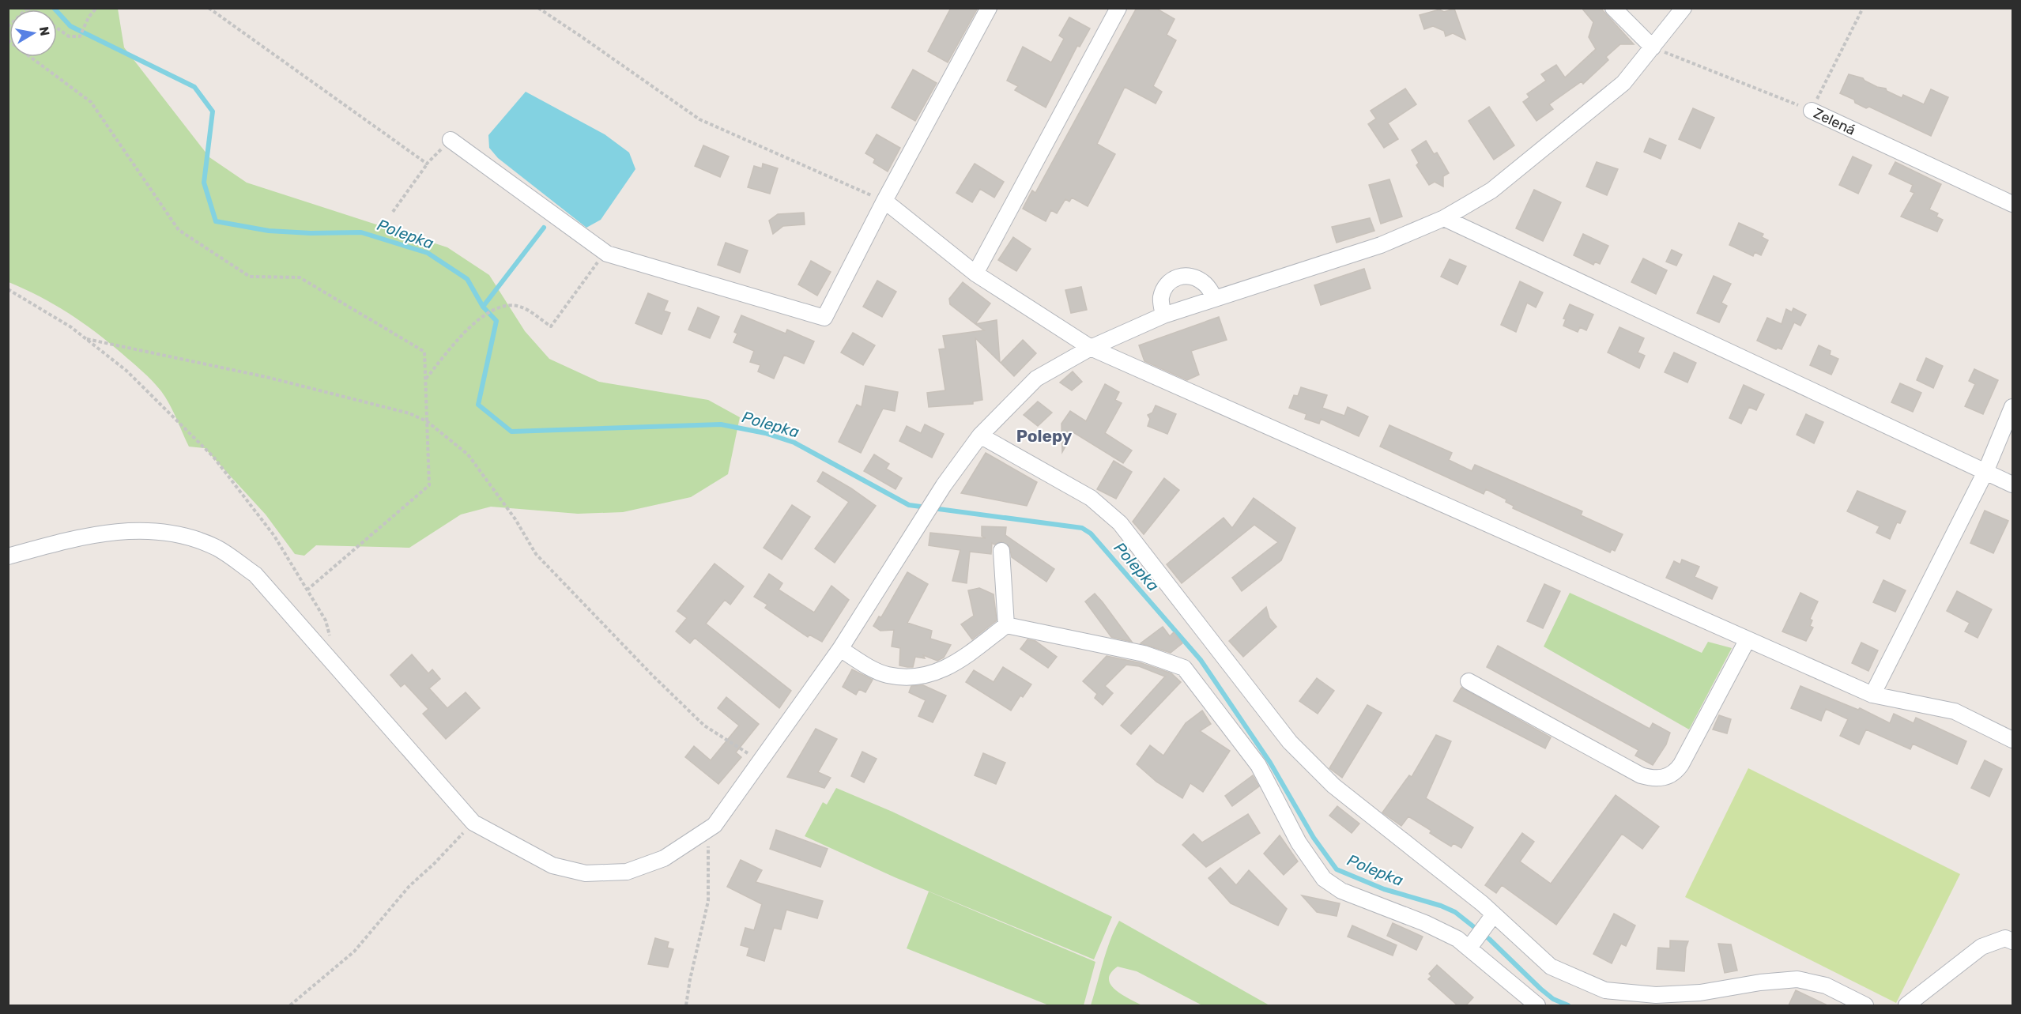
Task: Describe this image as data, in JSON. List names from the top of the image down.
{
  "streets": {
    "street": ["Zelená"]
  },
  "districts": ["Polepy"],
  "water": ["Polepka"],
  "north": "right"
}
